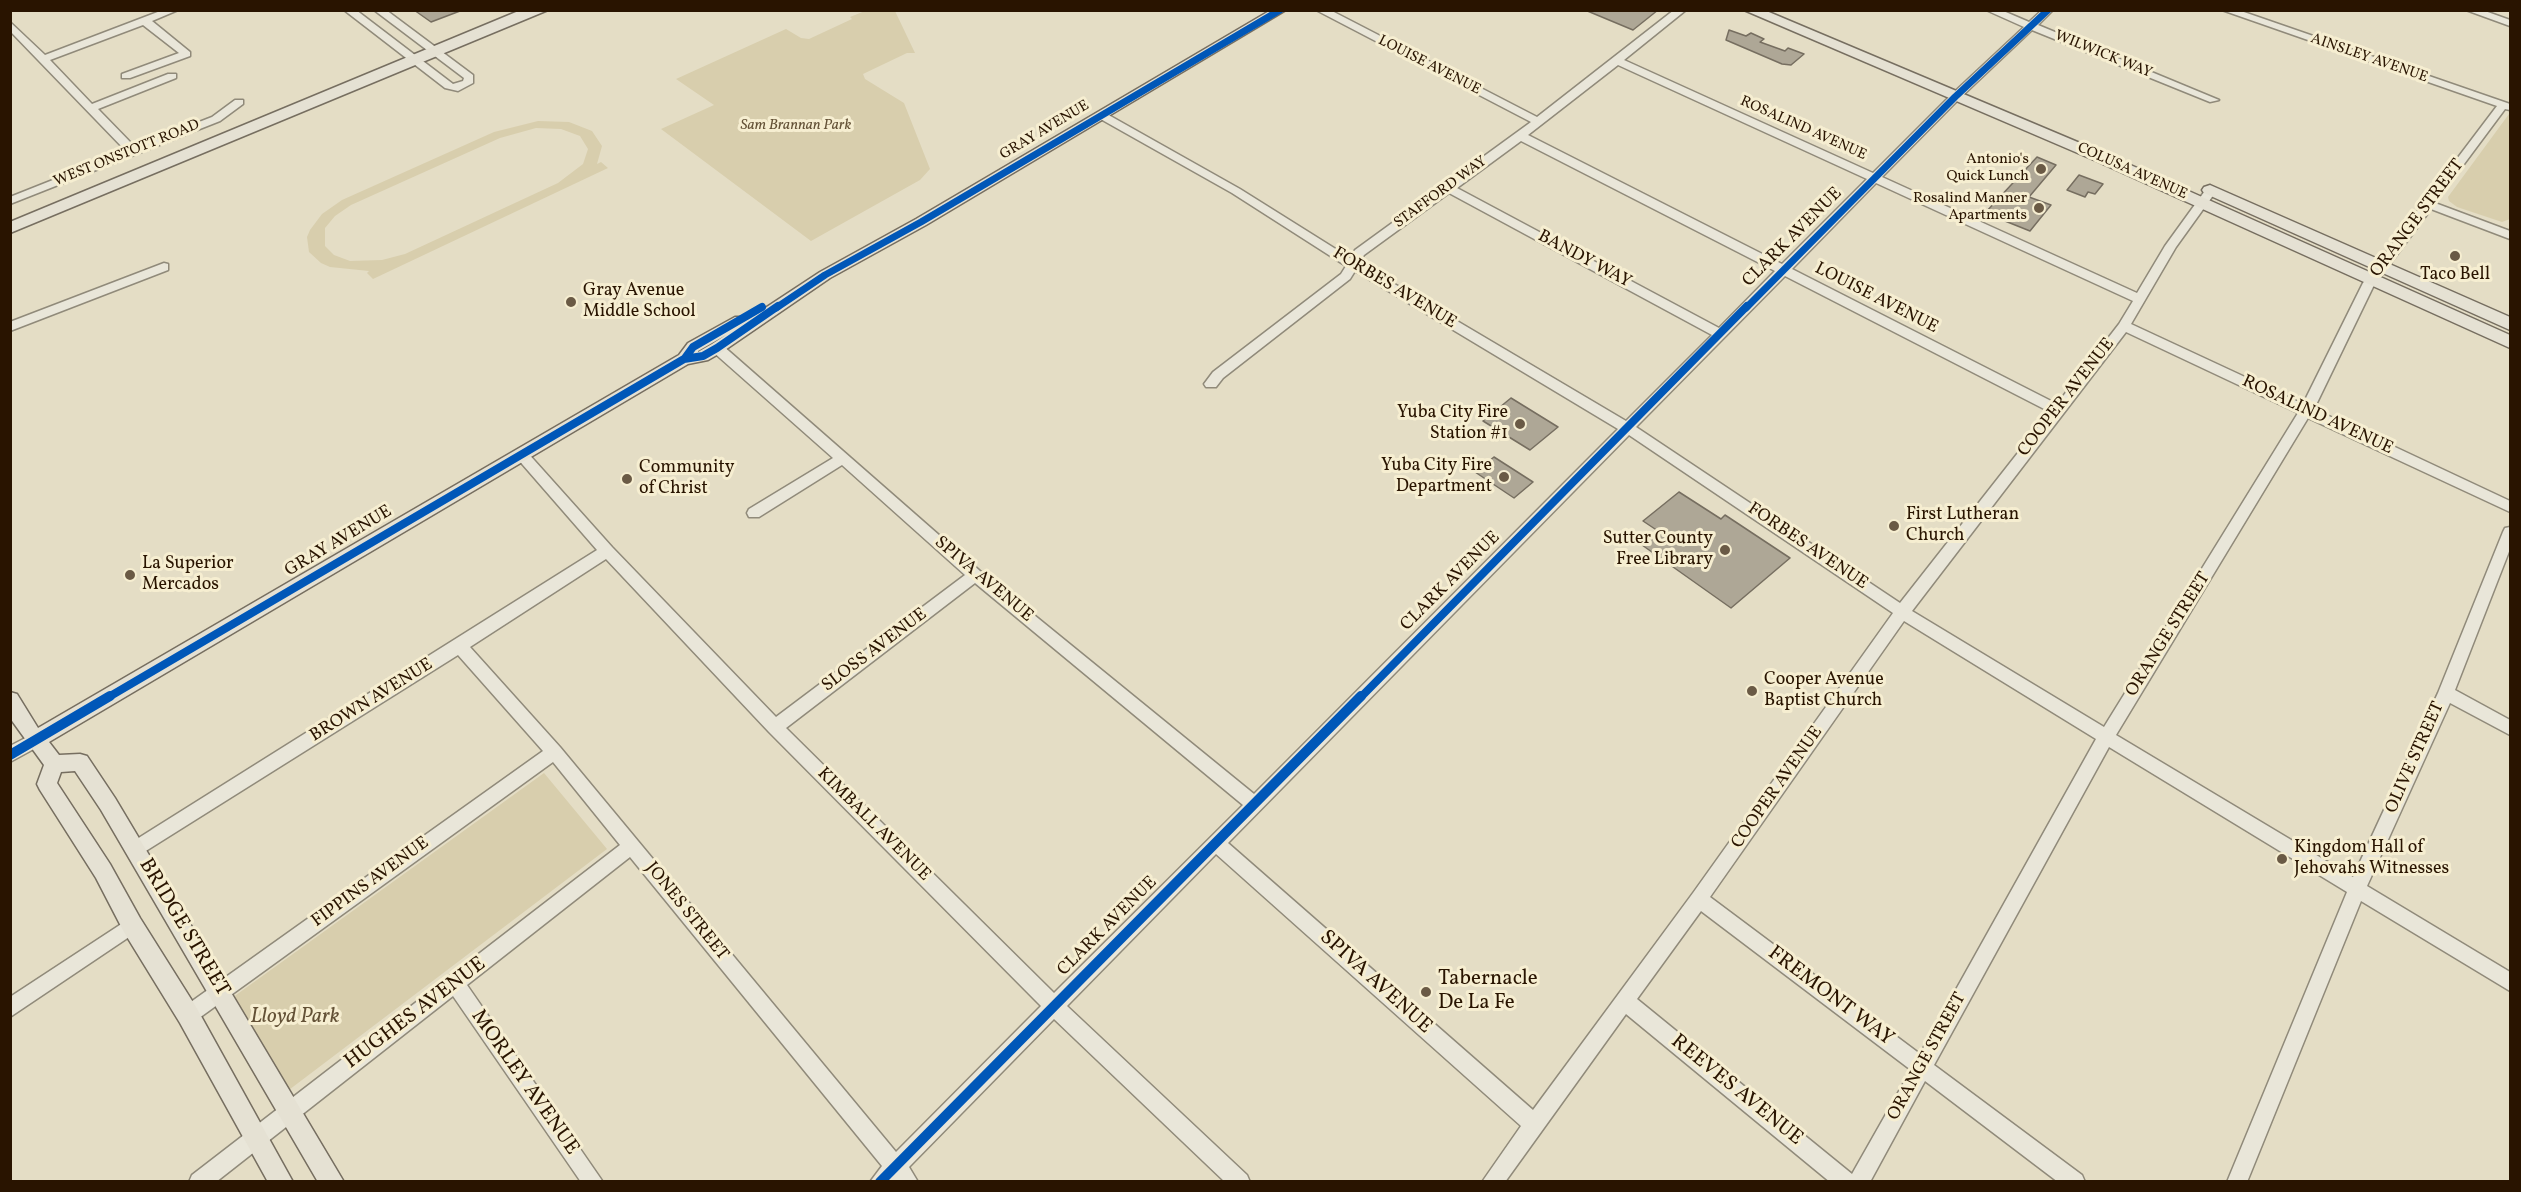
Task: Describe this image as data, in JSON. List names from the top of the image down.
{
  "streets": {
    "highway": ["COLUSA AVENUE"],
    "main road": ["GRAY AVENUE", "BRIDGE STREET"],
    "street": [
      "WILWICK WAY",
      "AINSLEY AVENUE",
      "LOUISE AVENUE",
      "ROSALIND AVENUE",
      "WEST ONSTOTT ROAD",
      "STAFFORD WAY",
      "ORANGE STREET",
      "CLARK AVENUE",
      "BANDY WAY",
      "FORBES AVENUE",
      "COOPER AVENUE",
      "SPIVA AVENUE",
      "SLOSS AVENUE",
      "BROWN AVENUE",
      "OLIVE STREET",
      "KIMBALL AVENUE",
      "FIPPINS AVENUE",
      "JONES STREET",
      "FREMONT WAY",
      "HUGHES AVENUE",
      "MORLEY AVENUE",
      "REEVES AVENUE"
    ]
  },
  "crossings": [
    ["WILWICK WAY", "CLARK AVENUE"],
    ["AINSLEY AVENUE", "ORANGE STREET"],
    ["LOUISE AVENUE", "STAFFORD WAY"],
    ["LOUISE AVENUE", "CLARK AVENUE"],
    ["LOUISE AVENUE", "COOPER AVENUE"],
    ["ROSALIND AVENUE", "STAFFORD WAY"],
    ["ROSALIND AVENUE", "ORANGE STREET"],
    ["ROSALIND AVENUE", "CLARK AVENUE"],
    ["ROSALIND AVENUE", "COOPER AVENUE"],
    ["GRAY AVENUE", "FORBES AVENUE"],
    ["GRAY AVENUE", "SPIVA AVENUE"],
    ["GRAY AVENUE", "KIMBALL AVENUE"],
    ["COLUSA AVENUE", "ORANGE STREET"],
    ["COLUSA AVENUE", "CLARK AVENUE"],
    ["COLUSA AVENUE", "COOPER AVENUE"],
    ["STAFFORD WAY", "BANDY WAY"],
    ["STAFFORD WAY", "FORBES AVENUE"],
    ["ORANGE STREET", "FORBES AVENUE"],
    ["ORANGE STREET", "FREMONT WAY"],
    ["CLARK AVENUE", "BANDY WAY"],
    ["CLARK AVENUE", "FORBES AVENUE"],
    ["CLARK AVENUE", "SPIVA AVENUE"],
    ["CLARK AVENUE", "KIMBALL AVENUE"],
    ["CLARK AVENUE", "JONES STREET"],
    ["FORBES AVENUE", "COOPER AVENUE"],
    ["FORBES AVENUE", "OLIVE STREET"],
    ["COOPER AVENUE", "SPIVA AVENUE"],
    ["COOPER AVENUE", "FREMONT WAY"],
    ["COOPER AVENUE", "REEVES AVENUE"],
    ["SPIVA AVENUE", "SLOSS AVENUE"],
    ["SLOSS AVENUE", "KIMBALL AVENUE"],
    ["BROWN AVENUE", "KIMBALL AVENUE"],
    ["BROWN AVENUE", "JONES STREET"],
    ["BROWN AVENUE", "BRIDGE STREET"],
    ["FIPPINS AVENUE", "JONES STREET"],
    ["FIPPINS AVENUE", "BRIDGE STREET"],
    ["JONES STREET", "HUGHES AVENUE"],
    ["BRIDGE STREET", "HUGHES AVENUE"],
    ["HUGHES AVENUE", "MORLEY AVENUE"]
  ],
  "parks": ["Sam Brannan Park", "Lloyd Park"],
  "places": [
    "Antonio's Quick Lunch",
    "Rosalind Manner Apartments",
    "Taco Bell",
    "Gray Avenue Middle School",
    "Yuba City Fire Station #1",
    "Yuba City Fire Department",
    "Community of Christ",
    "First Lutheran Church",
    "Sutter County Free Library",
    "La Superior Mercados",
    "Cooper Avenue Baptist Church",
    "Kingdom Hall of Jehovahs Witnesses",
    "Tabernacle De La Fe"
  ]
}
